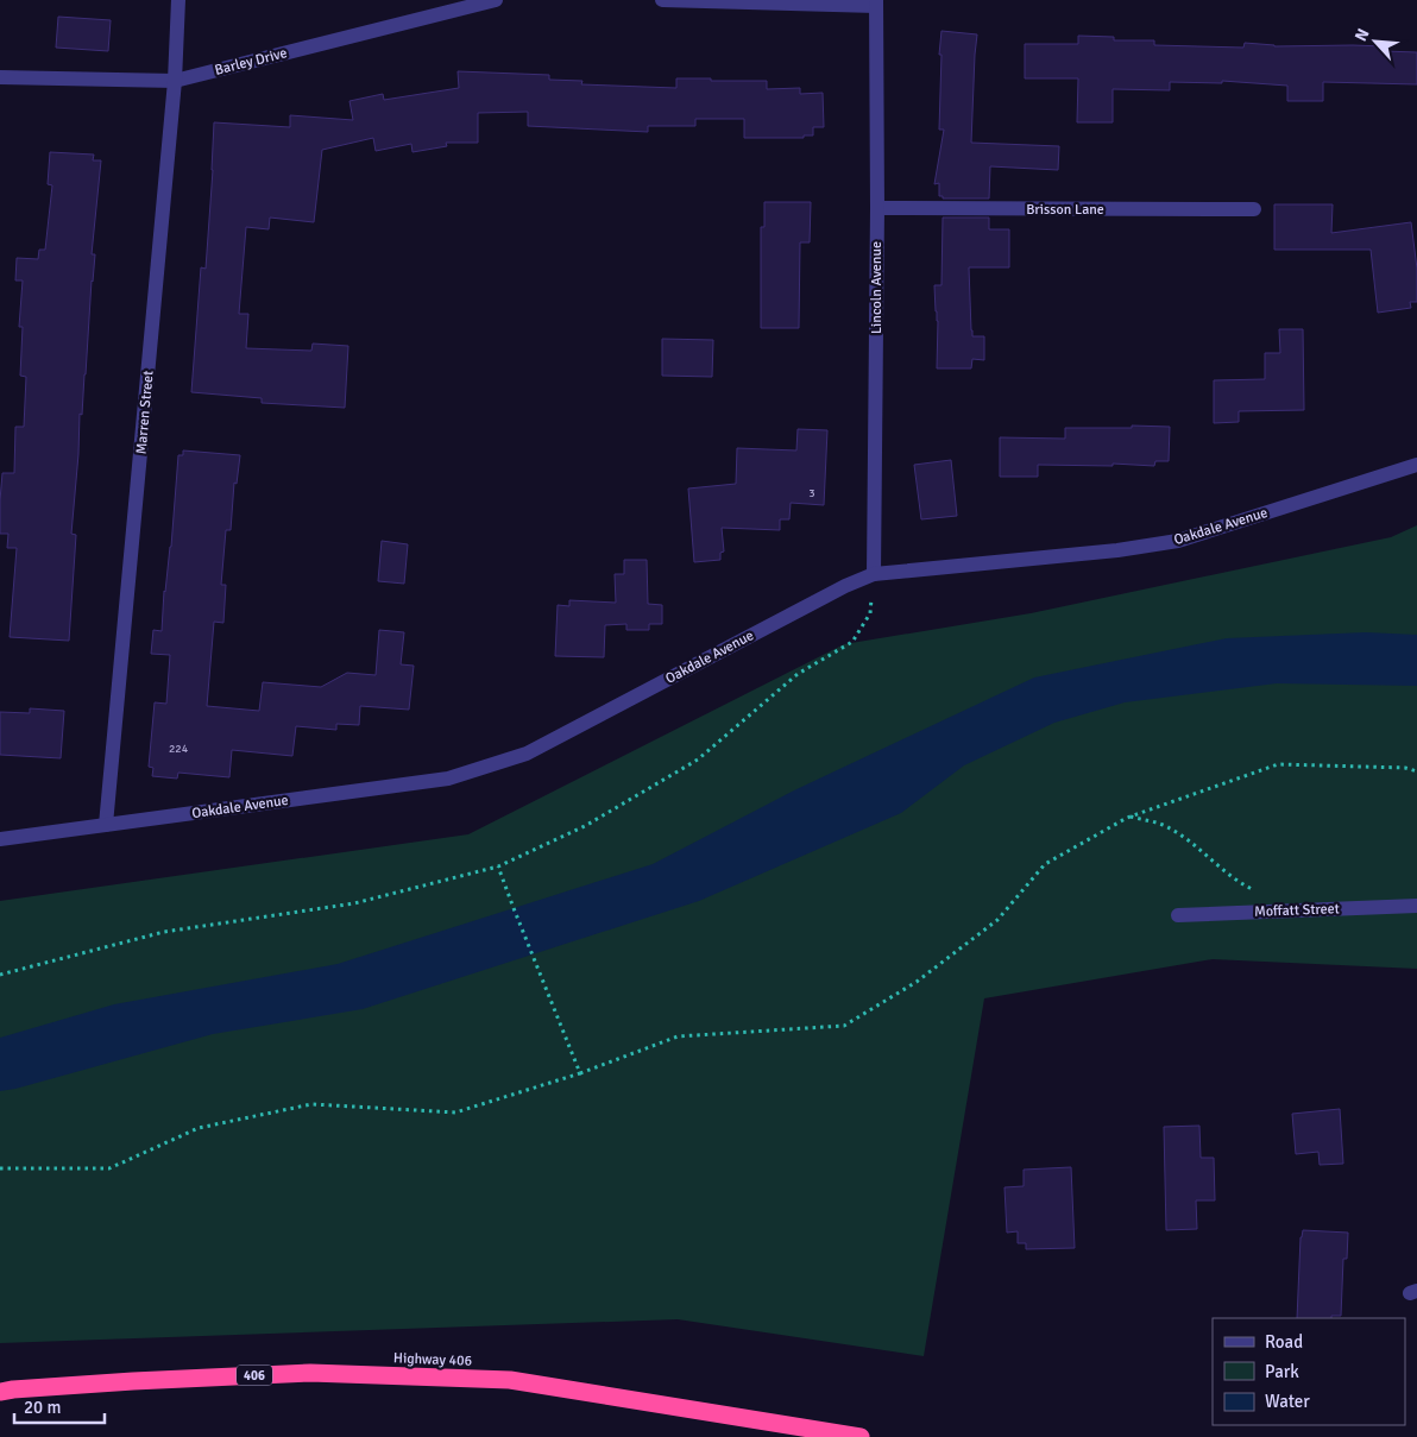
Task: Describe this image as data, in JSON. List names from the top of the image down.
{
  "streets": {
    "highway": ["Highway 406", "406"],
    "street": [
      "Barley Drive",
      "Brisson Lane",
      "Lincoln Avenue",
      "Marren Street",
      "Oakdale Avenue",
      "Moffatt Street"
    ]
  },
  "crossings": [
    ["Barley Drive", "Marren Street"],
    ["Brisson Lane", "Lincoln Avenue"],
    ["Lincoln Avenue", "Oakdale Avenue"],
    ["Marren Street", "Oakdale Avenue"]
  ],
  "house_numbers": ["3", "224"],
  "legend": ["Road", "Park", "Water"],
  "scale_bar": "20 m",
  "north": "top left"
}
